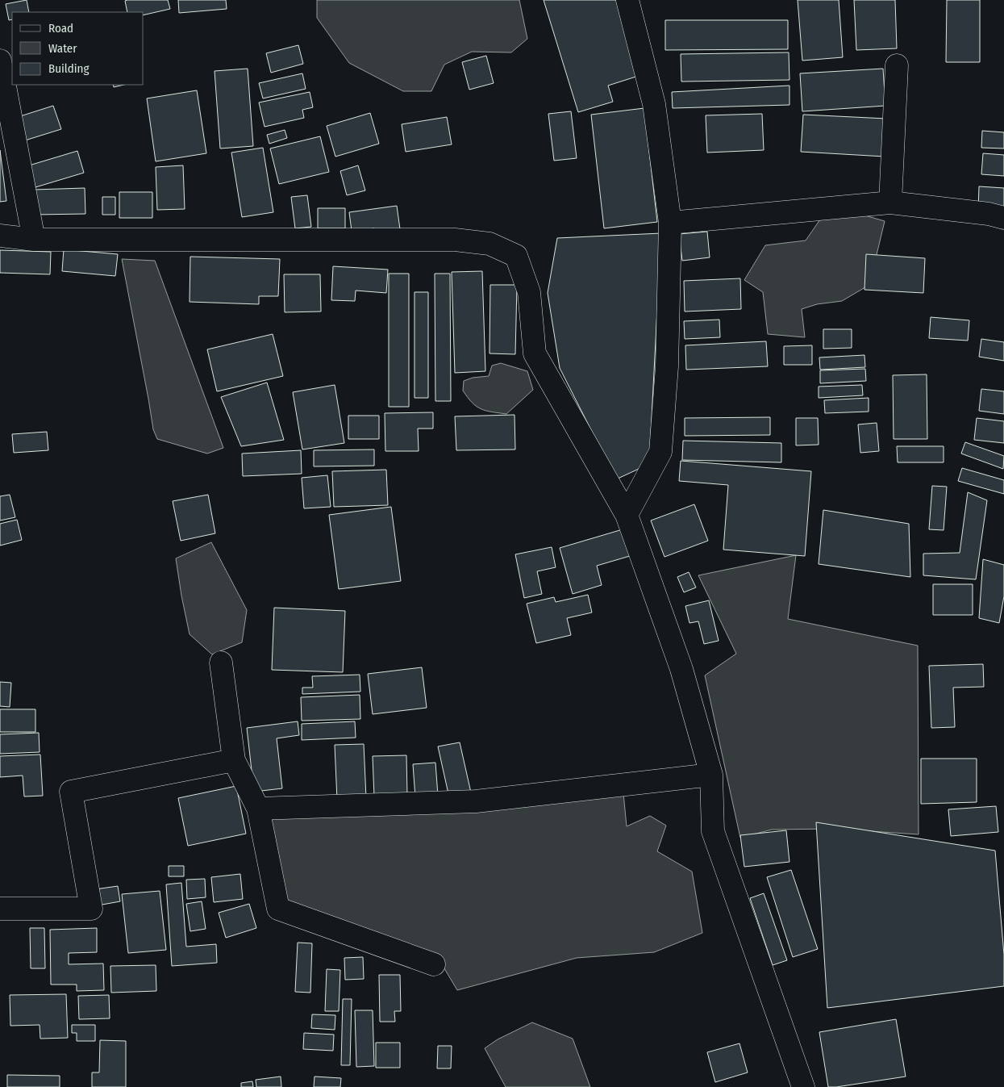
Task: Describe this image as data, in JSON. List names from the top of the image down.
{
  "legend": ["Road", "Water", "Building"]
}
